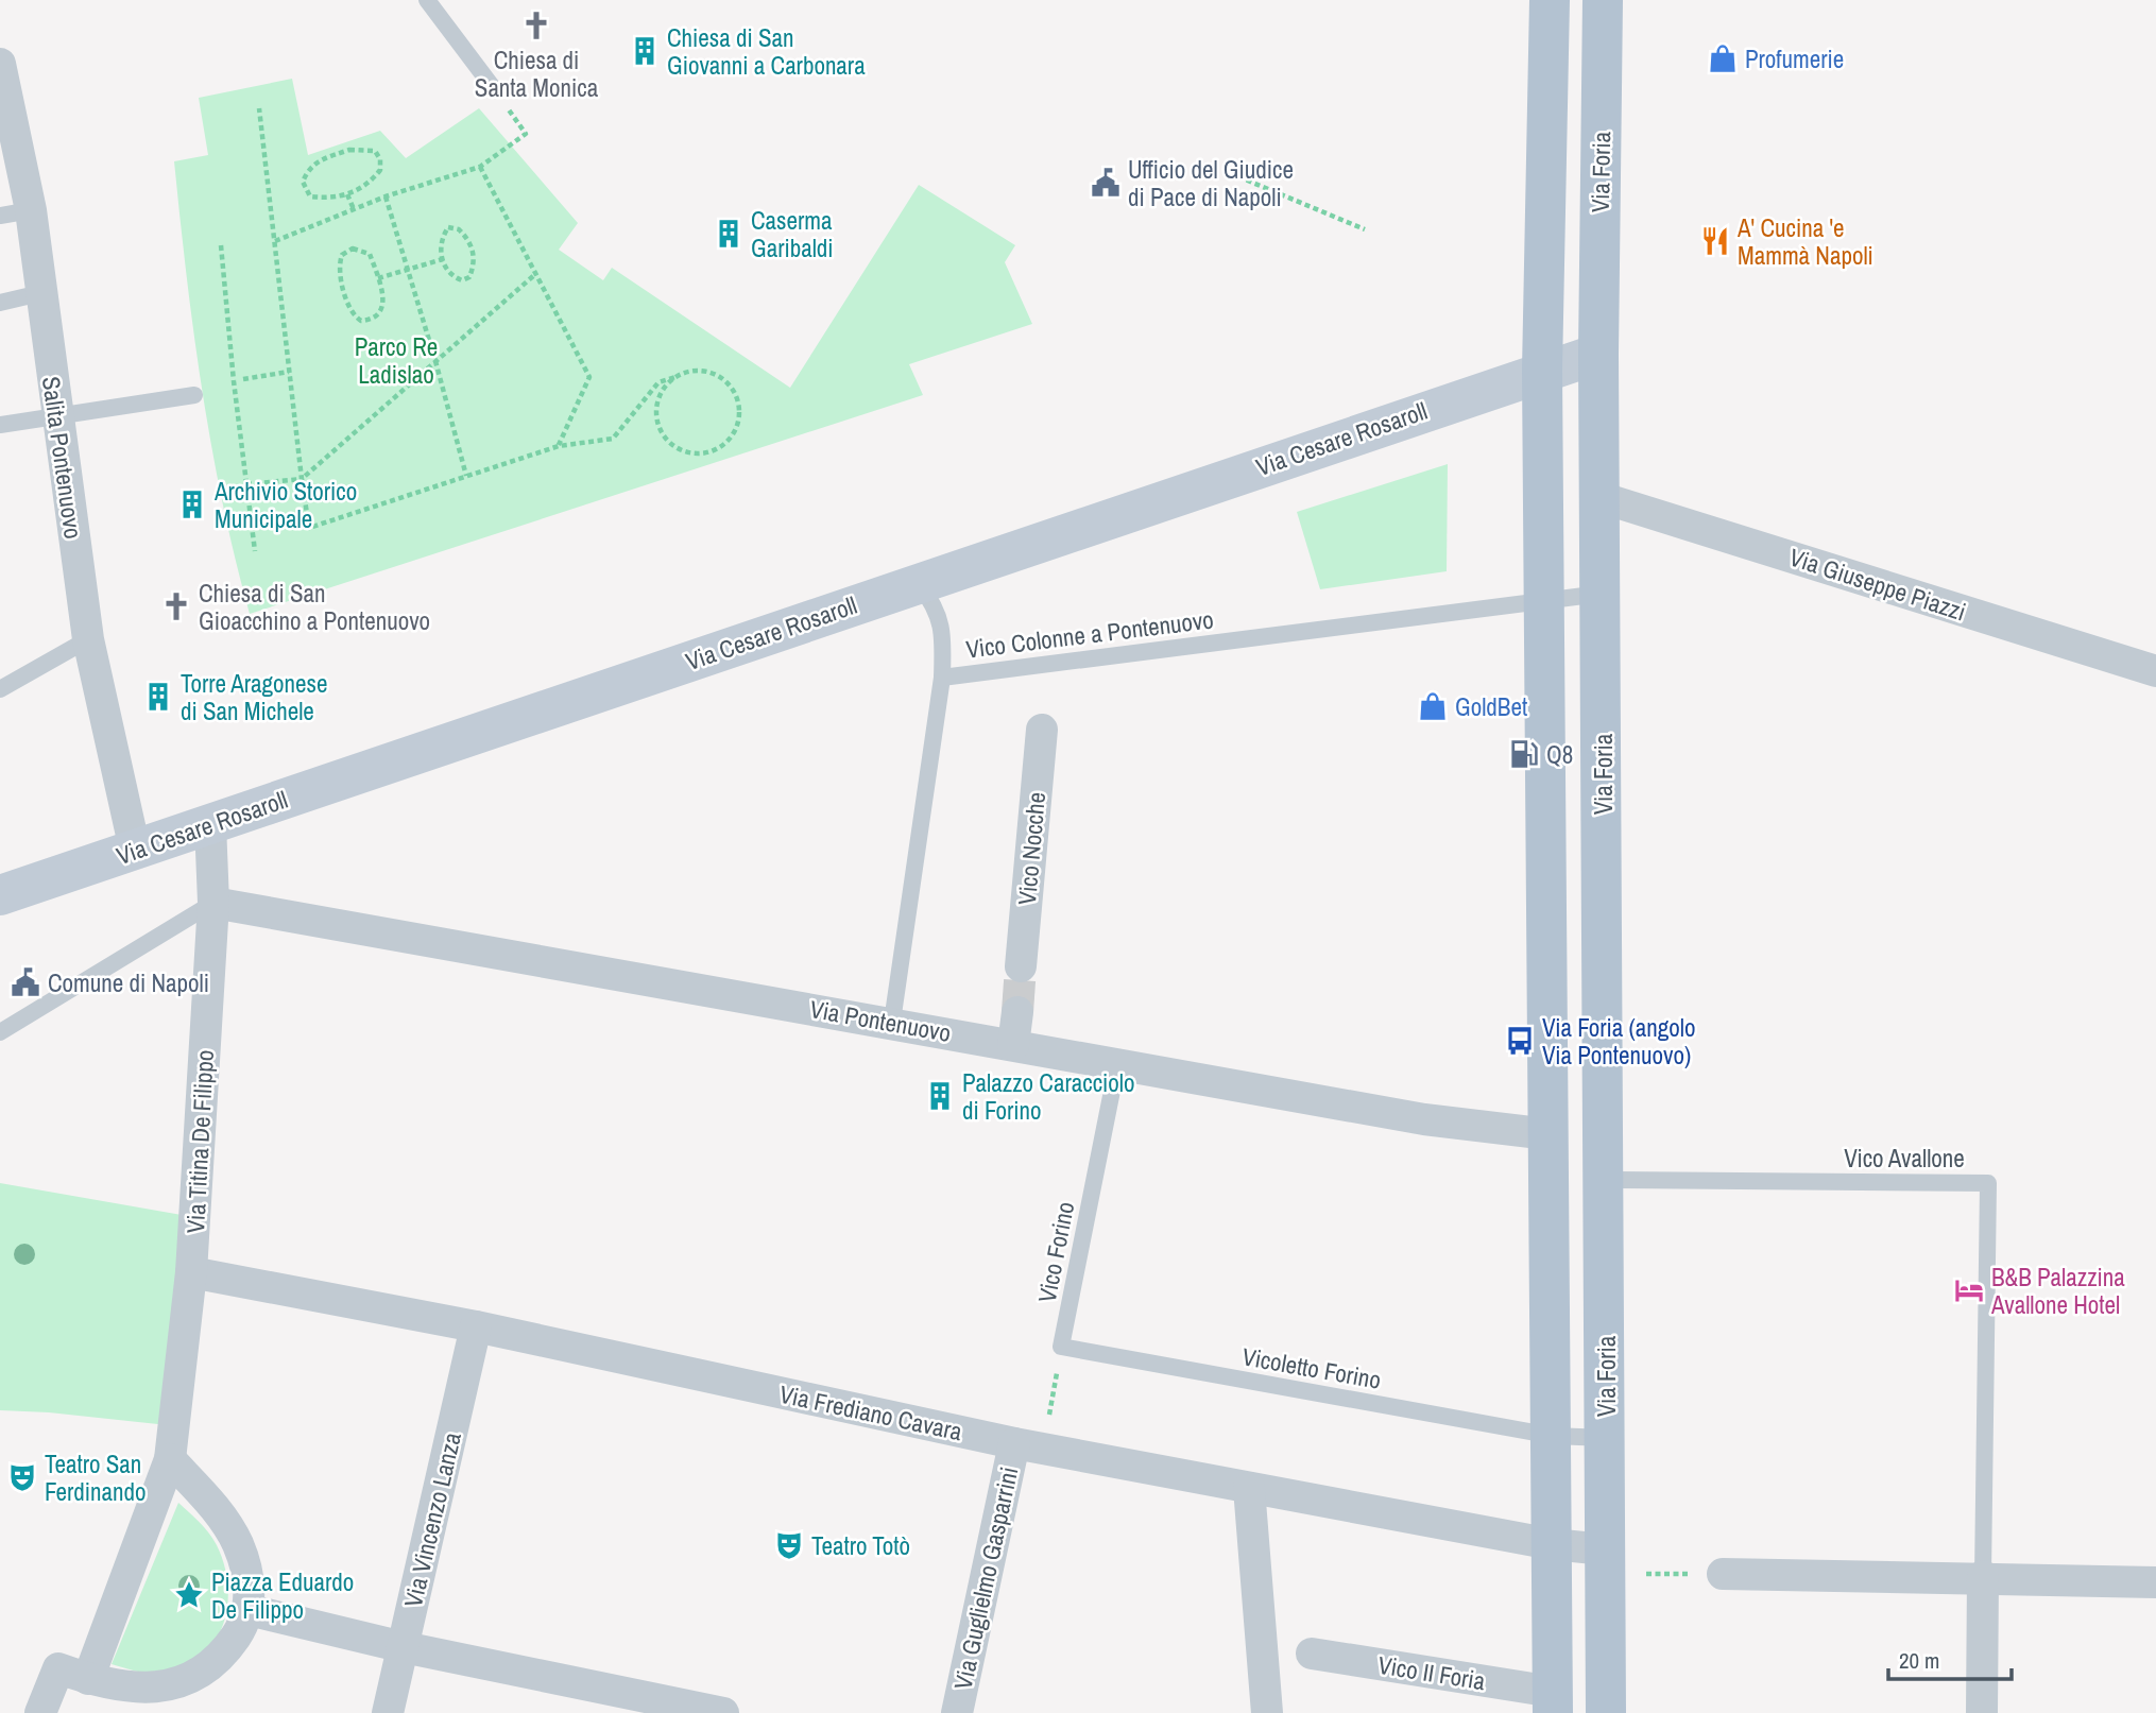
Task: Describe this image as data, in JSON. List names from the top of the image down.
{
  "streets": {
    "main road": ["Via Foria", "Via Cesare Rosaroll"],
    "street": [
      "Salita Pontenuovo",
      "Via Giuseppe Piazzi",
      "Vico Nocche",
      "Via Pontenuovo",
      "Via Titina De Filippo",
      "Via Frediano Cavara",
      "Via Vincenzo Lanza",
      "Via Guglielmo Gasparrini",
      "Vico II Foria"
    ],
    "lane": [
      "Vico Colonne a Pontenuovo",
      "Vico Avallone",
      "Vico Forino",
      "Vicoletto Forino"
    ]
  },
  "crossings": [
    ["Via Foria", "Via Cesare Rosaroll"],
    ["Via Foria", "Via Giuseppe Piazzi"],
    ["Via Foria", "Vico Colonne a Pontenuovo"],
    ["Via Foria", "Vico Avallone"],
    ["Via Foria", "Vicoletto Forino"],
    ["Via Cesare Rosaroll", "Salita Pontenuovo"],
    ["Via Cesare Rosaroll", "Via Titina De Filippo"],
    ["Vico Colonne a Pontenuovo", "Via Pontenuovo"],
    ["Via Pontenuovo", "Via Titina De Filippo"],
    ["Via Pontenuovo", "Vico Forino"],
    ["Via Titina De Filippo", "Via Frediano Cavara"],
    ["Vico Forino", "Vicoletto Forino"],
    ["Via Frediano Cavara", "Via Vincenzo Lanza"],
    ["Via Frediano Cavara", "Via Guglielmo Gasparrini"]
  ],
  "parks": ["Parco Re Ladislao"],
  "places": {
    "church": ["Chiesa di Santa Monica", "Chiesa di San Gioacchino a Pontenuovo"],
    "building": [
      "Chiesa di San Giovanni a Carbonara",
      "Caserma Garibaldi",
      "Archivio Storico Municipale",
      "Torre Aragonese di San Michele",
      "Palazzo Caracciolo di Forino"
    ],
    "shop": ["Profumerie", "GoldBet"],
    "public building": ["Ufficio del Giudice di Pace di Napoli", "Comune di Napoli"],
    "restaurant": ["A' Cucina 'e Mammà Napoli"],
    "fuel station": ["Q8"],
    "bus stop": ["Via Foria (angolo Via Pontenuovo)"],
    "hotel": ["B&B Palazzina Avallone Hotel"],
    "theatre": ["Teatro San Ferdinando", "Teatro Totò"],
    "place": ["Piazza Eduardo De Filippo"]
  },
  "scale_bar": "20 m"
}
